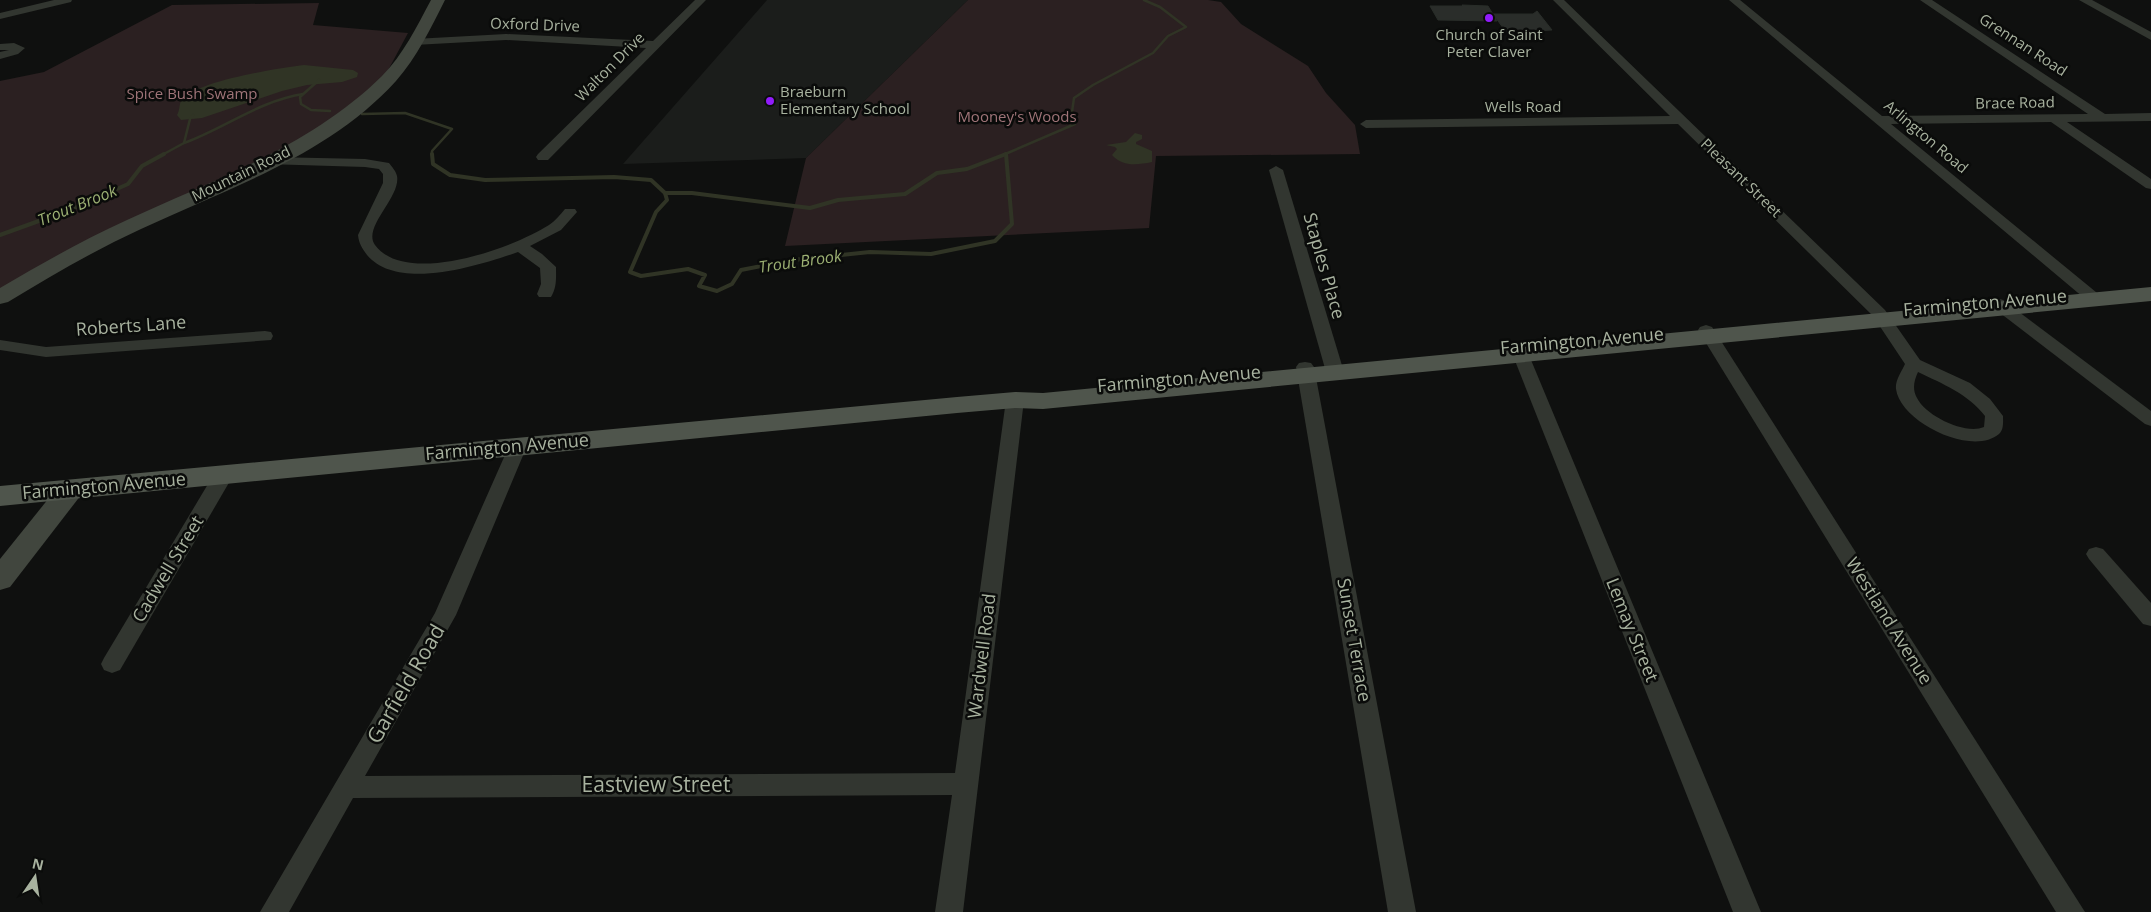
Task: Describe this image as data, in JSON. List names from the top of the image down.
{
  "streets": {
    "main road": ["Mountain Road", "Farmington Avenue"],
    "street": [
      "Oxford Drive",
      "Grennan Road",
      "Walton Drive",
      "Brace Road",
      "Wells Road",
      "Arlington Road",
      "Pleasant Street",
      "Staples Place",
      "Roberts Lane",
      "Cadwell Street",
      "Westland Avenue",
      "Lemay Street",
      "Sunset Terrace",
      "Wardwell Road",
      "Garfield Road",
      "Eastview Street"
    ]
  },
  "crossings": [
    ["Oxford Drive", "Walton Drive"],
    ["Oxford Drive", "Mountain Road"],
    ["Grennan Road", "Brace Road"],
    ["Brace Road", "Arlington Road"],
    ["Wells Road", "Pleasant Street"],
    ["Arlington Road", "Farmington Avenue"],
    ["Pleasant Street", "Farmington Avenue"],
    ["Staples Place", "Farmington Avenue"],
    ["Farmington Avenue", "Cadwell Street"],
    ["Farmington Avenue", "Westland Avenue"],
    ["Farmington Avenue", "Lemay Street"],
    ["Farmington Avenue", "Sunset Terrace"],
    ["Farmington Avenue", "Wardwell Road"],
    ["Farmington Avenue", "Garfield Road"],
    ["Wardwell Road", "Eastview Street"],
    ["Garfield Road", "Eastview Street"]
  ],
  "water": ["Trout Brook"],
  "parks": ["Spice Bush Swamp", "Mooney's Woods"],
  "places": ["Church of Saint Peter Claver", "Braeburn Elementary School"],
  "north": "top"
}
